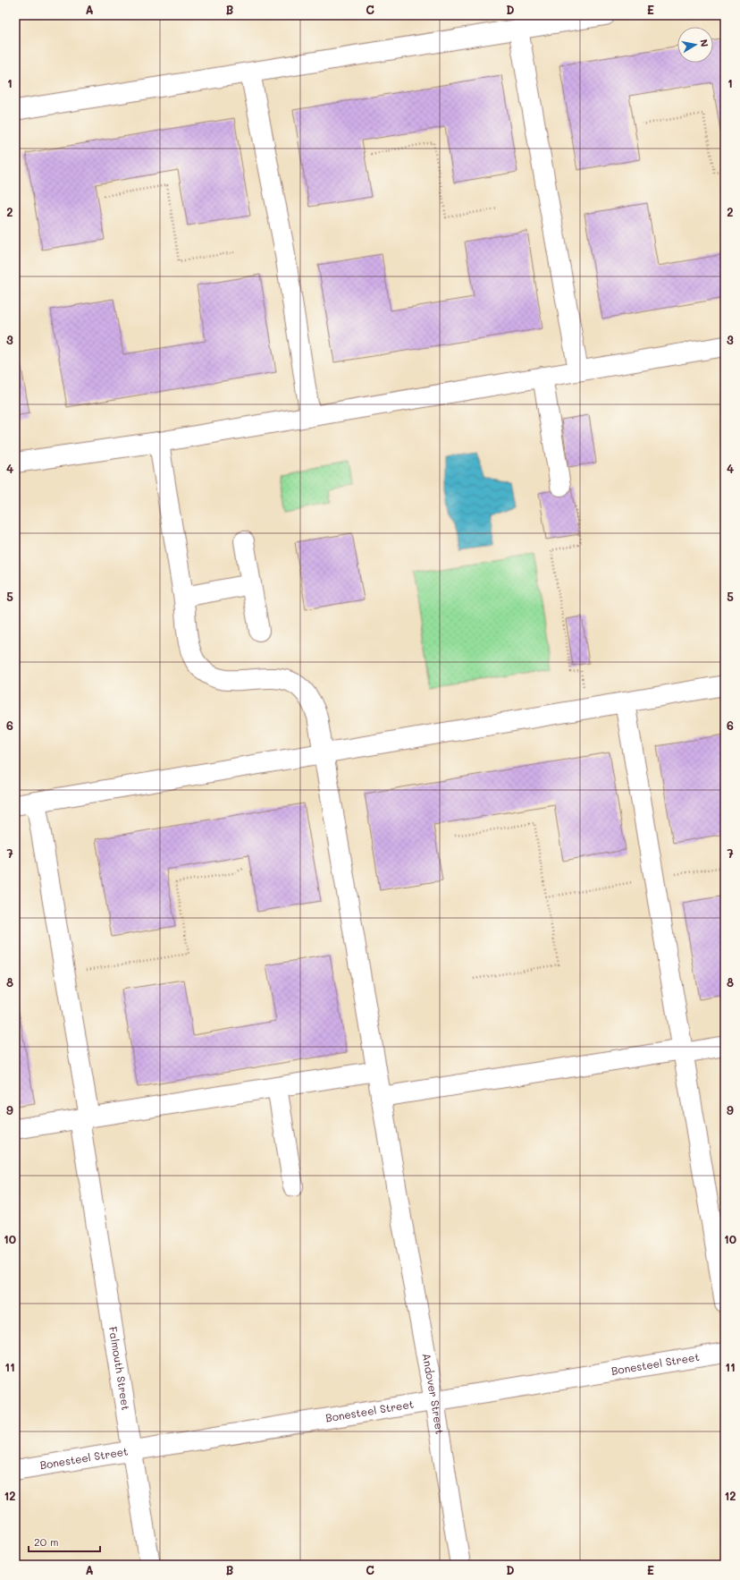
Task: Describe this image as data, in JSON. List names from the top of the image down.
{
  "streets": {
    "street": ["Bonesteel Street", "Falmouth Street", "Andover Street"]
  },
  "crossings": [
    ["Bonesteel Street", "Falmouth Street"],
    ["Bonesteel Street", "Andover Street"]
  ],
  "scale_bar": "20 m",
  "north": "right",
  "grid": {
    "columns": [
      "A",
      "B",
      "C",
      "D",
      "E"
    ],
    "rows": [
      "1",
      "2",
      "3",
      "4",
      "5",
      "6",
      "7",
      "8",
      "9",
      "10",
      "11",
      "12"
    ]
  }
}
